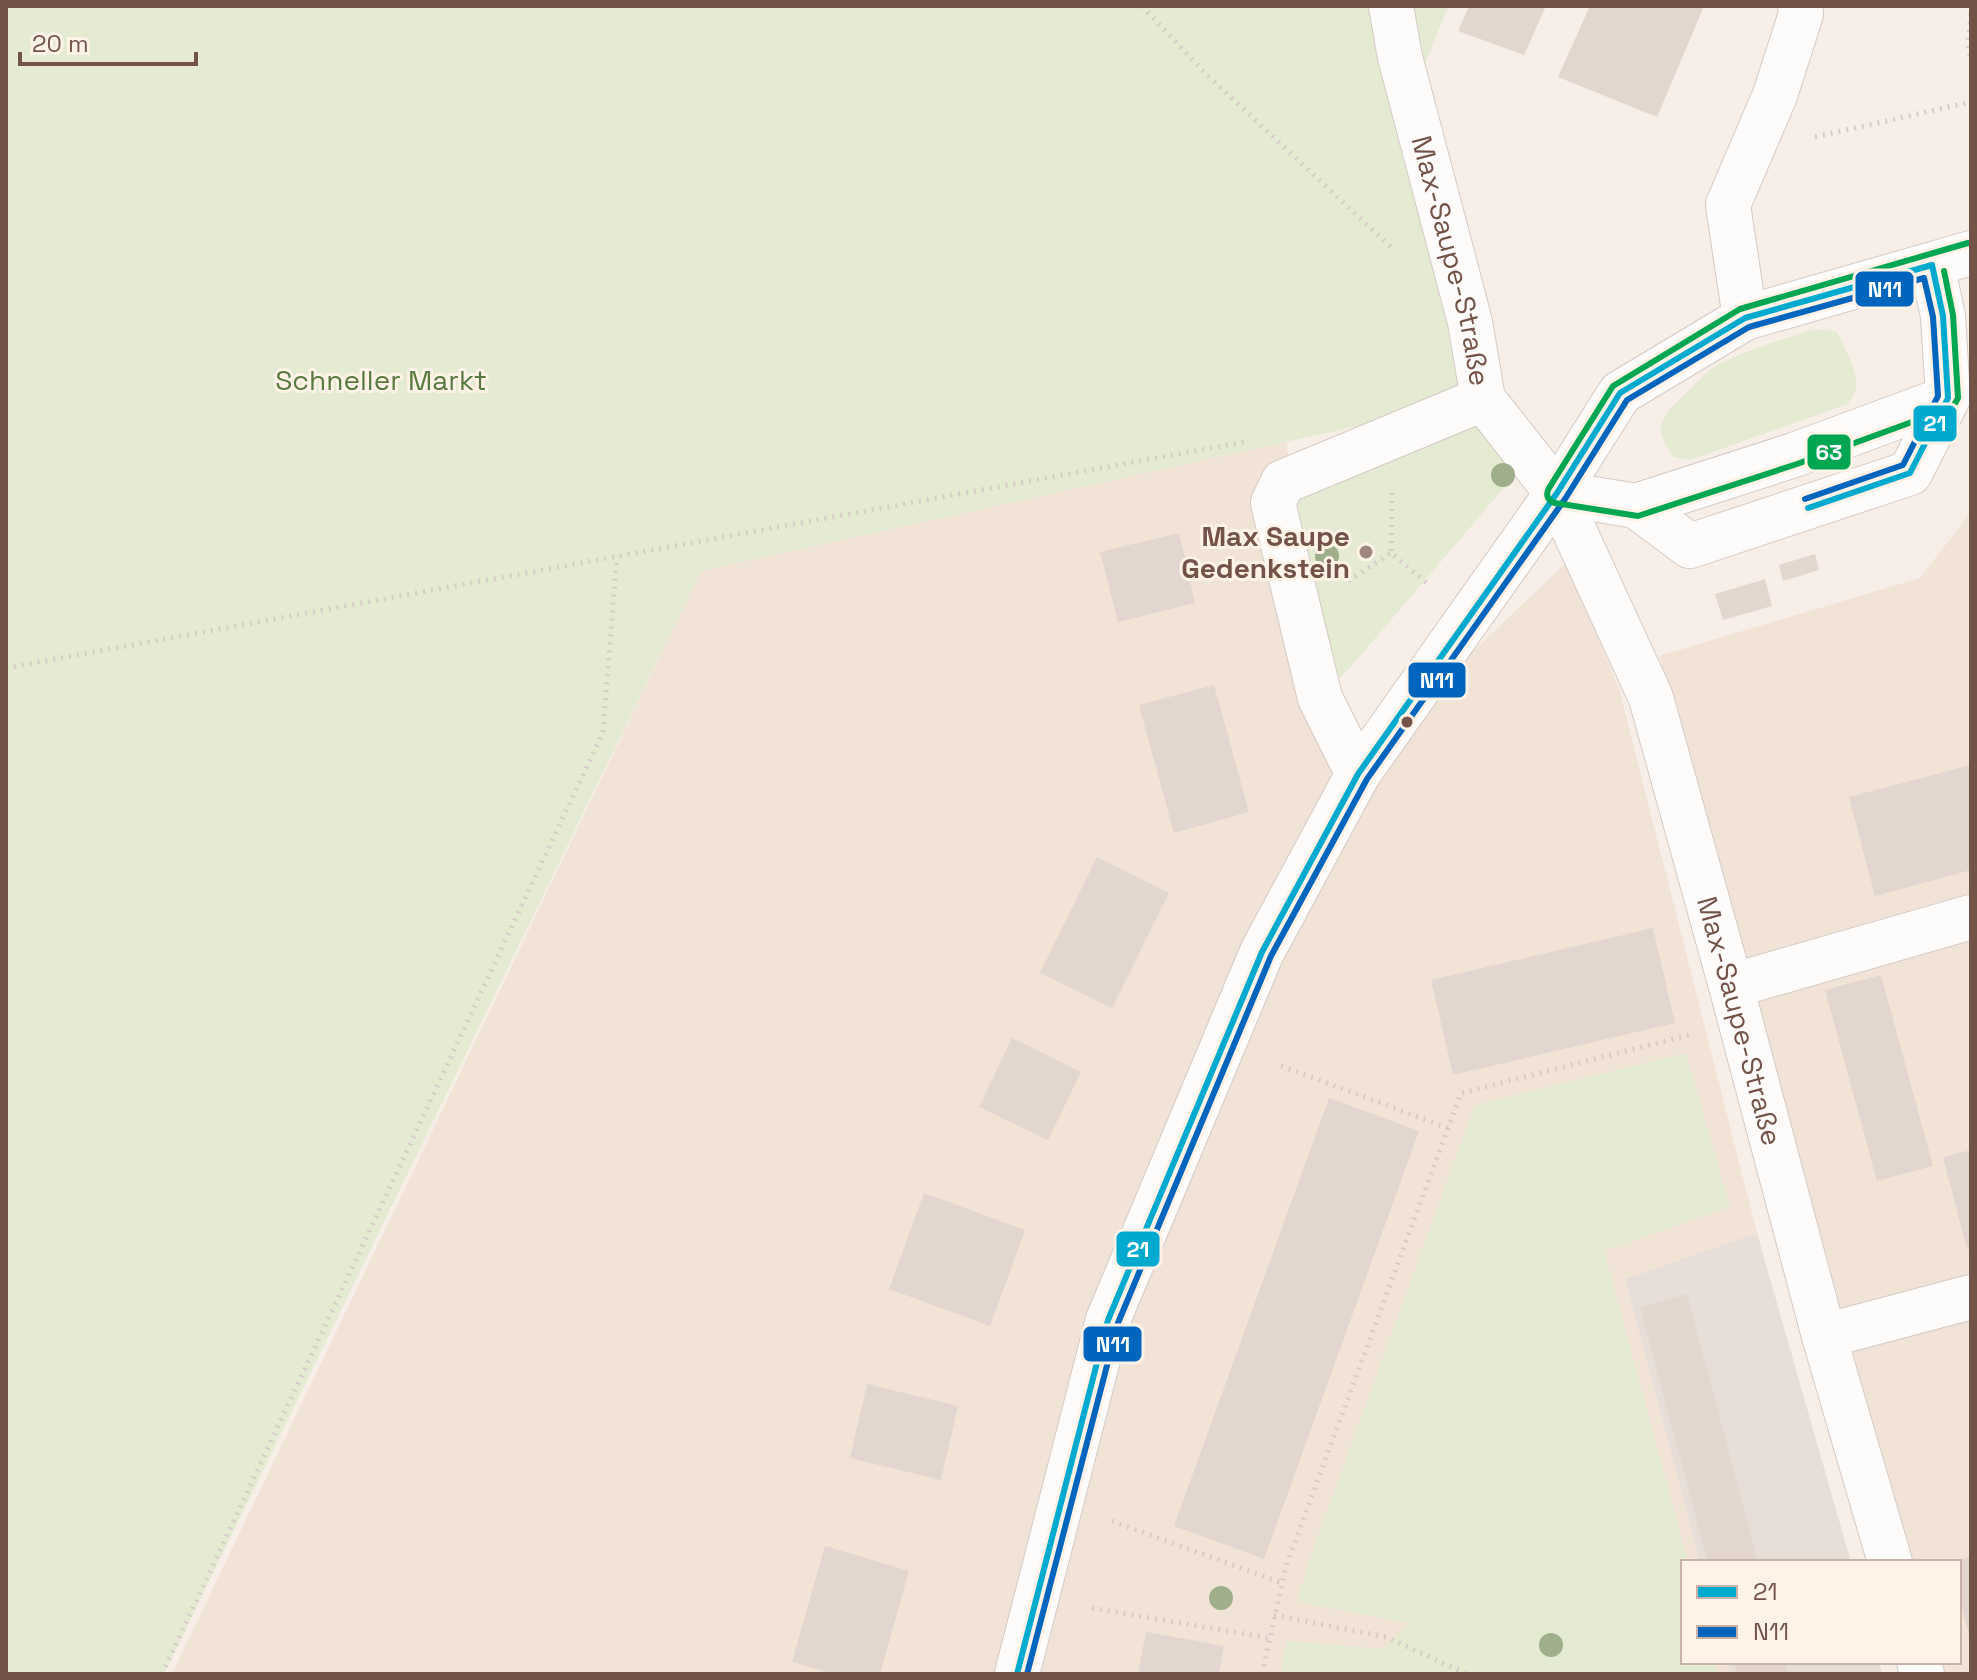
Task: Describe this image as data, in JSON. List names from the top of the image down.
{
  "streets": {
    "street": ["Max-Saupe-Straße"]
  },
  "parks": ["Schneller Markt"],
  "places": ["Max Saupe Gedenkstein"],
  "lines": ["transit line 63", "transit line 21", "transit line N11"],
  "legend": ["21", "N11"],
  "scale_bar": "20 m"
}
